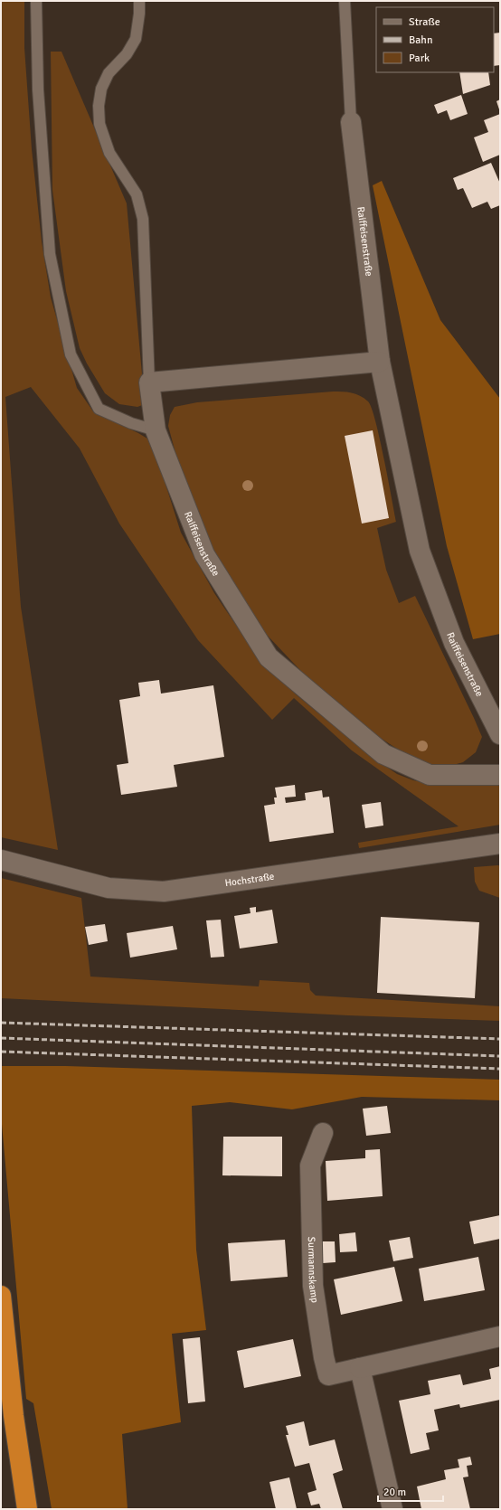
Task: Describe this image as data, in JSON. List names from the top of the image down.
{
  "streets": {
    "street": ["Raiffeisenstraße", "Hochstraße", "Surmannskamp"]
  },
  "legend": ["Straße", "Bahn", "Park"],
  "scale_bar": "20 m"
}
